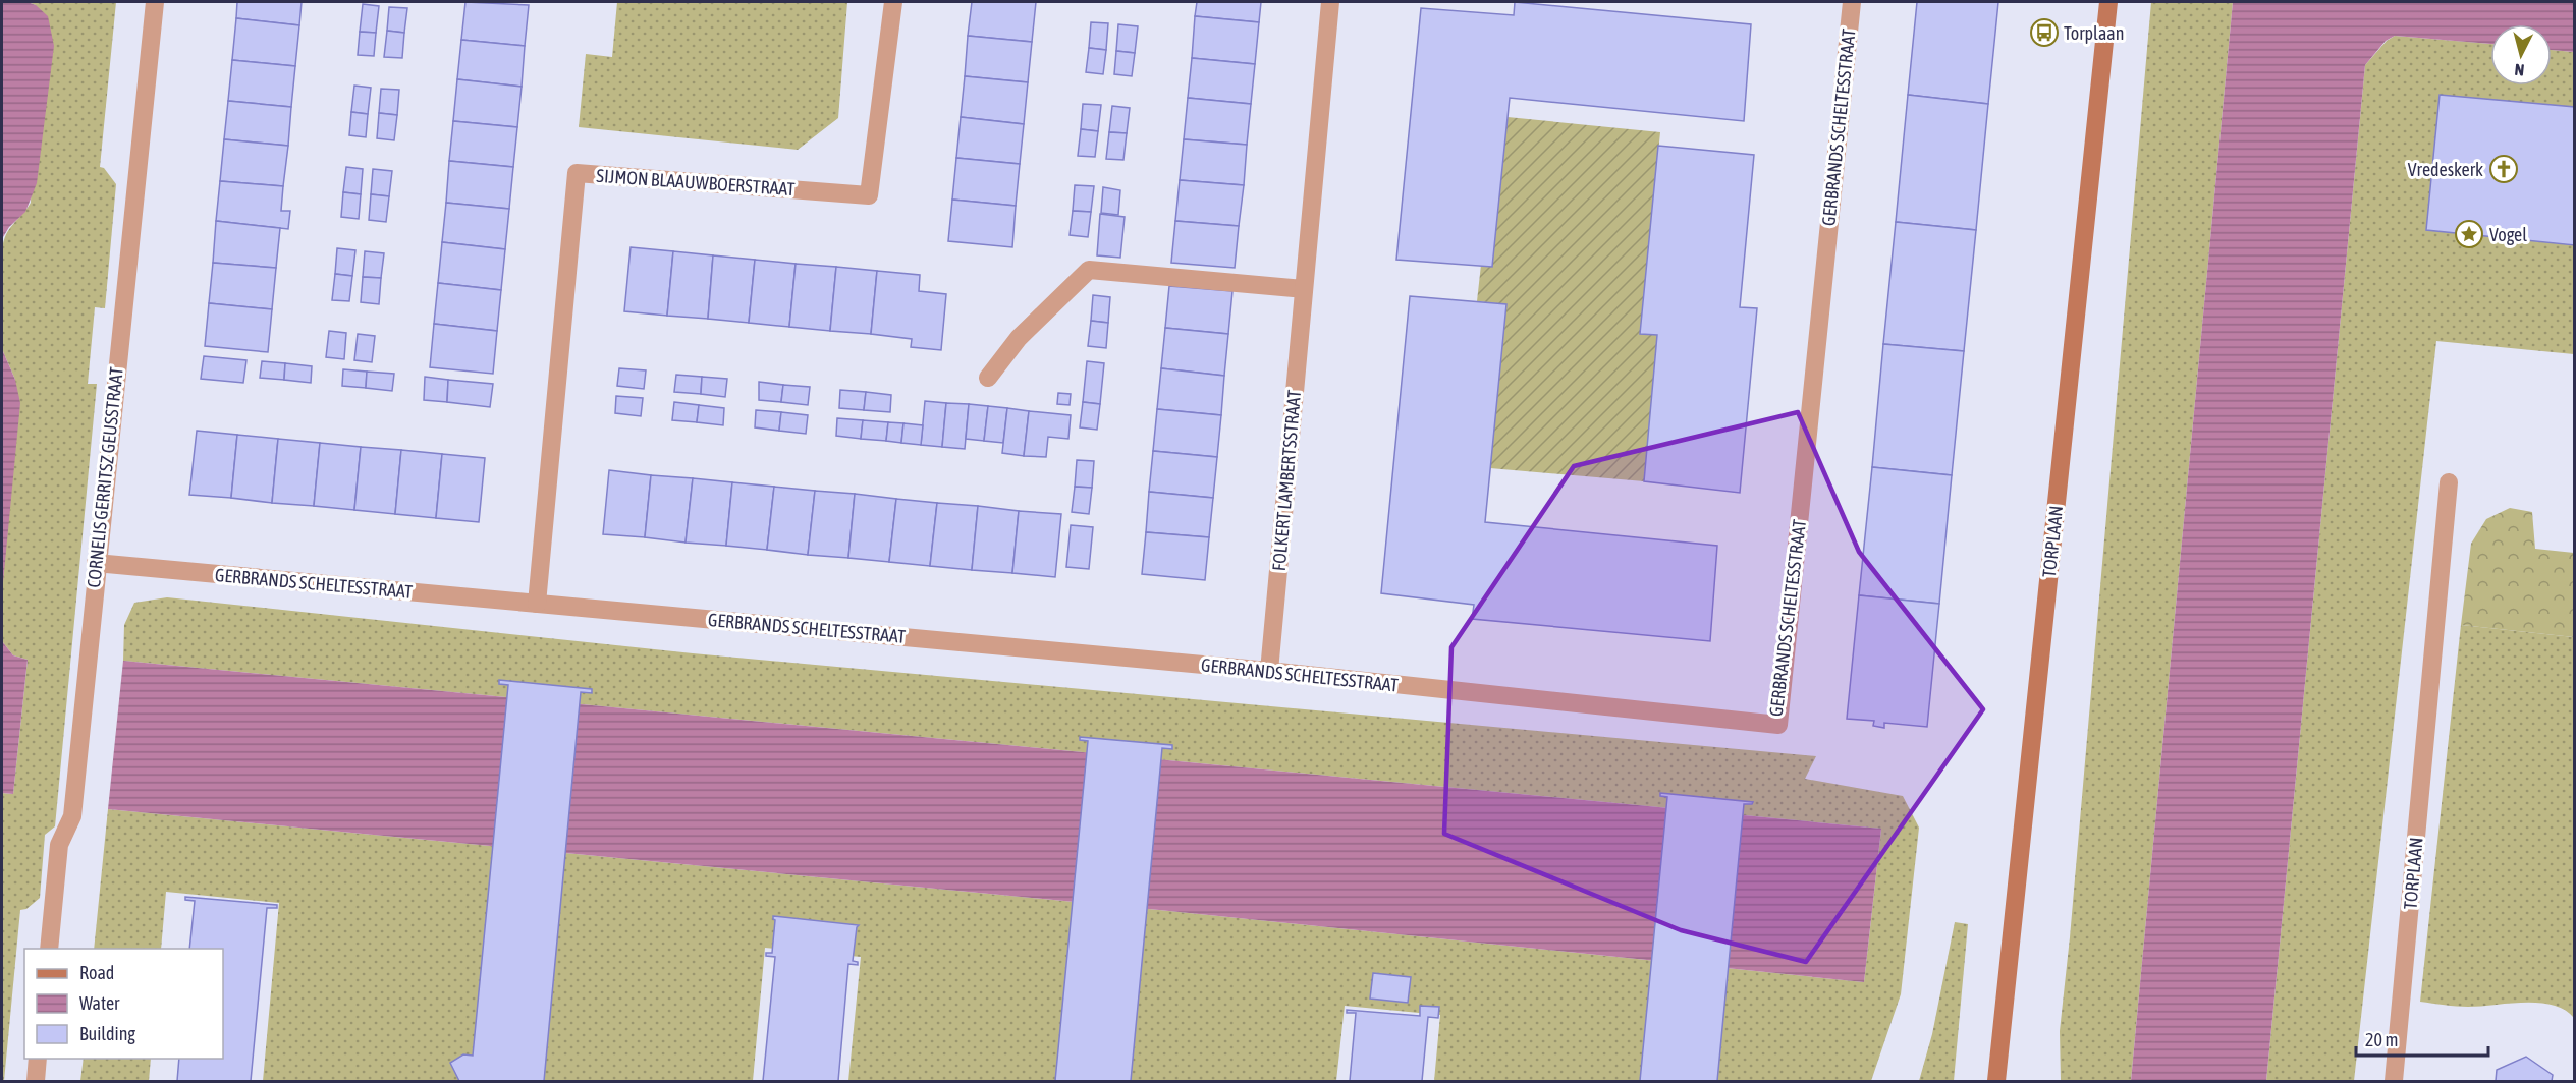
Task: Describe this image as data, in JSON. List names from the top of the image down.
{
  "streets": {
    "street": [
      "GERBRANDS SCHELTESSTRAAT",
      "SIJMON BLAAUWBOERSTRAAT",
      "CORNELIS GERRITSZ GEUSSTRAAT",
      "FOLKERT LAMBERTSSTRAAT",
      "TORPLAAN"
    ]
  },
  "crossings": [
    ["GERBRANDS SCHELTESSTRAAT", "SIJMON BLAAUWBOERSTRAAT"],
    ["GERBRANDS SCHELTESSTRAAT", "CORNELIS GERRITSZ GEUSSTRAAT"],
    ["GERBRANDS SCHELTESSTRAAT", "FOLKERT LAMBERTSSTRAAT"]
  ],
  "places": {
    "bus stop": ["Torplaan"],
    "church": ["Vredeskerk"],
    "place": ["Vogel"]
  },
  "legend": ["Road", "Water", "Building"],
  "scale_bar": "20 m",
  "north": "bottom"
}
